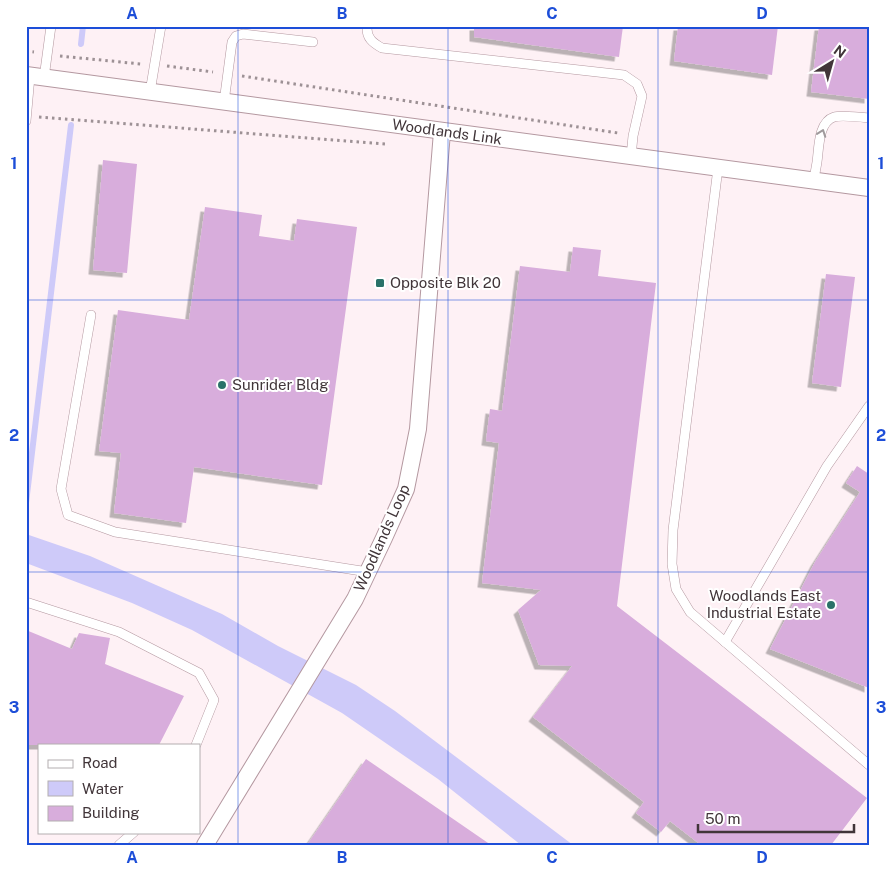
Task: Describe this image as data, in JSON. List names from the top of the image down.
{
  "streets": {
    "street": ["Woodlands Link", "Woodlands Loop"]
  },
  "crossings": [
    ["Woodlands Link", "Woodlands Loop"]
  ],
  "places": {
    "transit": ["Opposite Blk 20"],
    "other": ["Sunrider Bldg", "Woodlands East Industrial Estate"]
  },
  "legend": ["Road", "Water", "Building"],
  "scale_bar": "50 m",
  "north": "top right",
  "grid": {
    "columns": [
      "A",
      "B",
      "C",
      "D"
    ],
    "rows": ["1", "2", "3"]
  }
}
